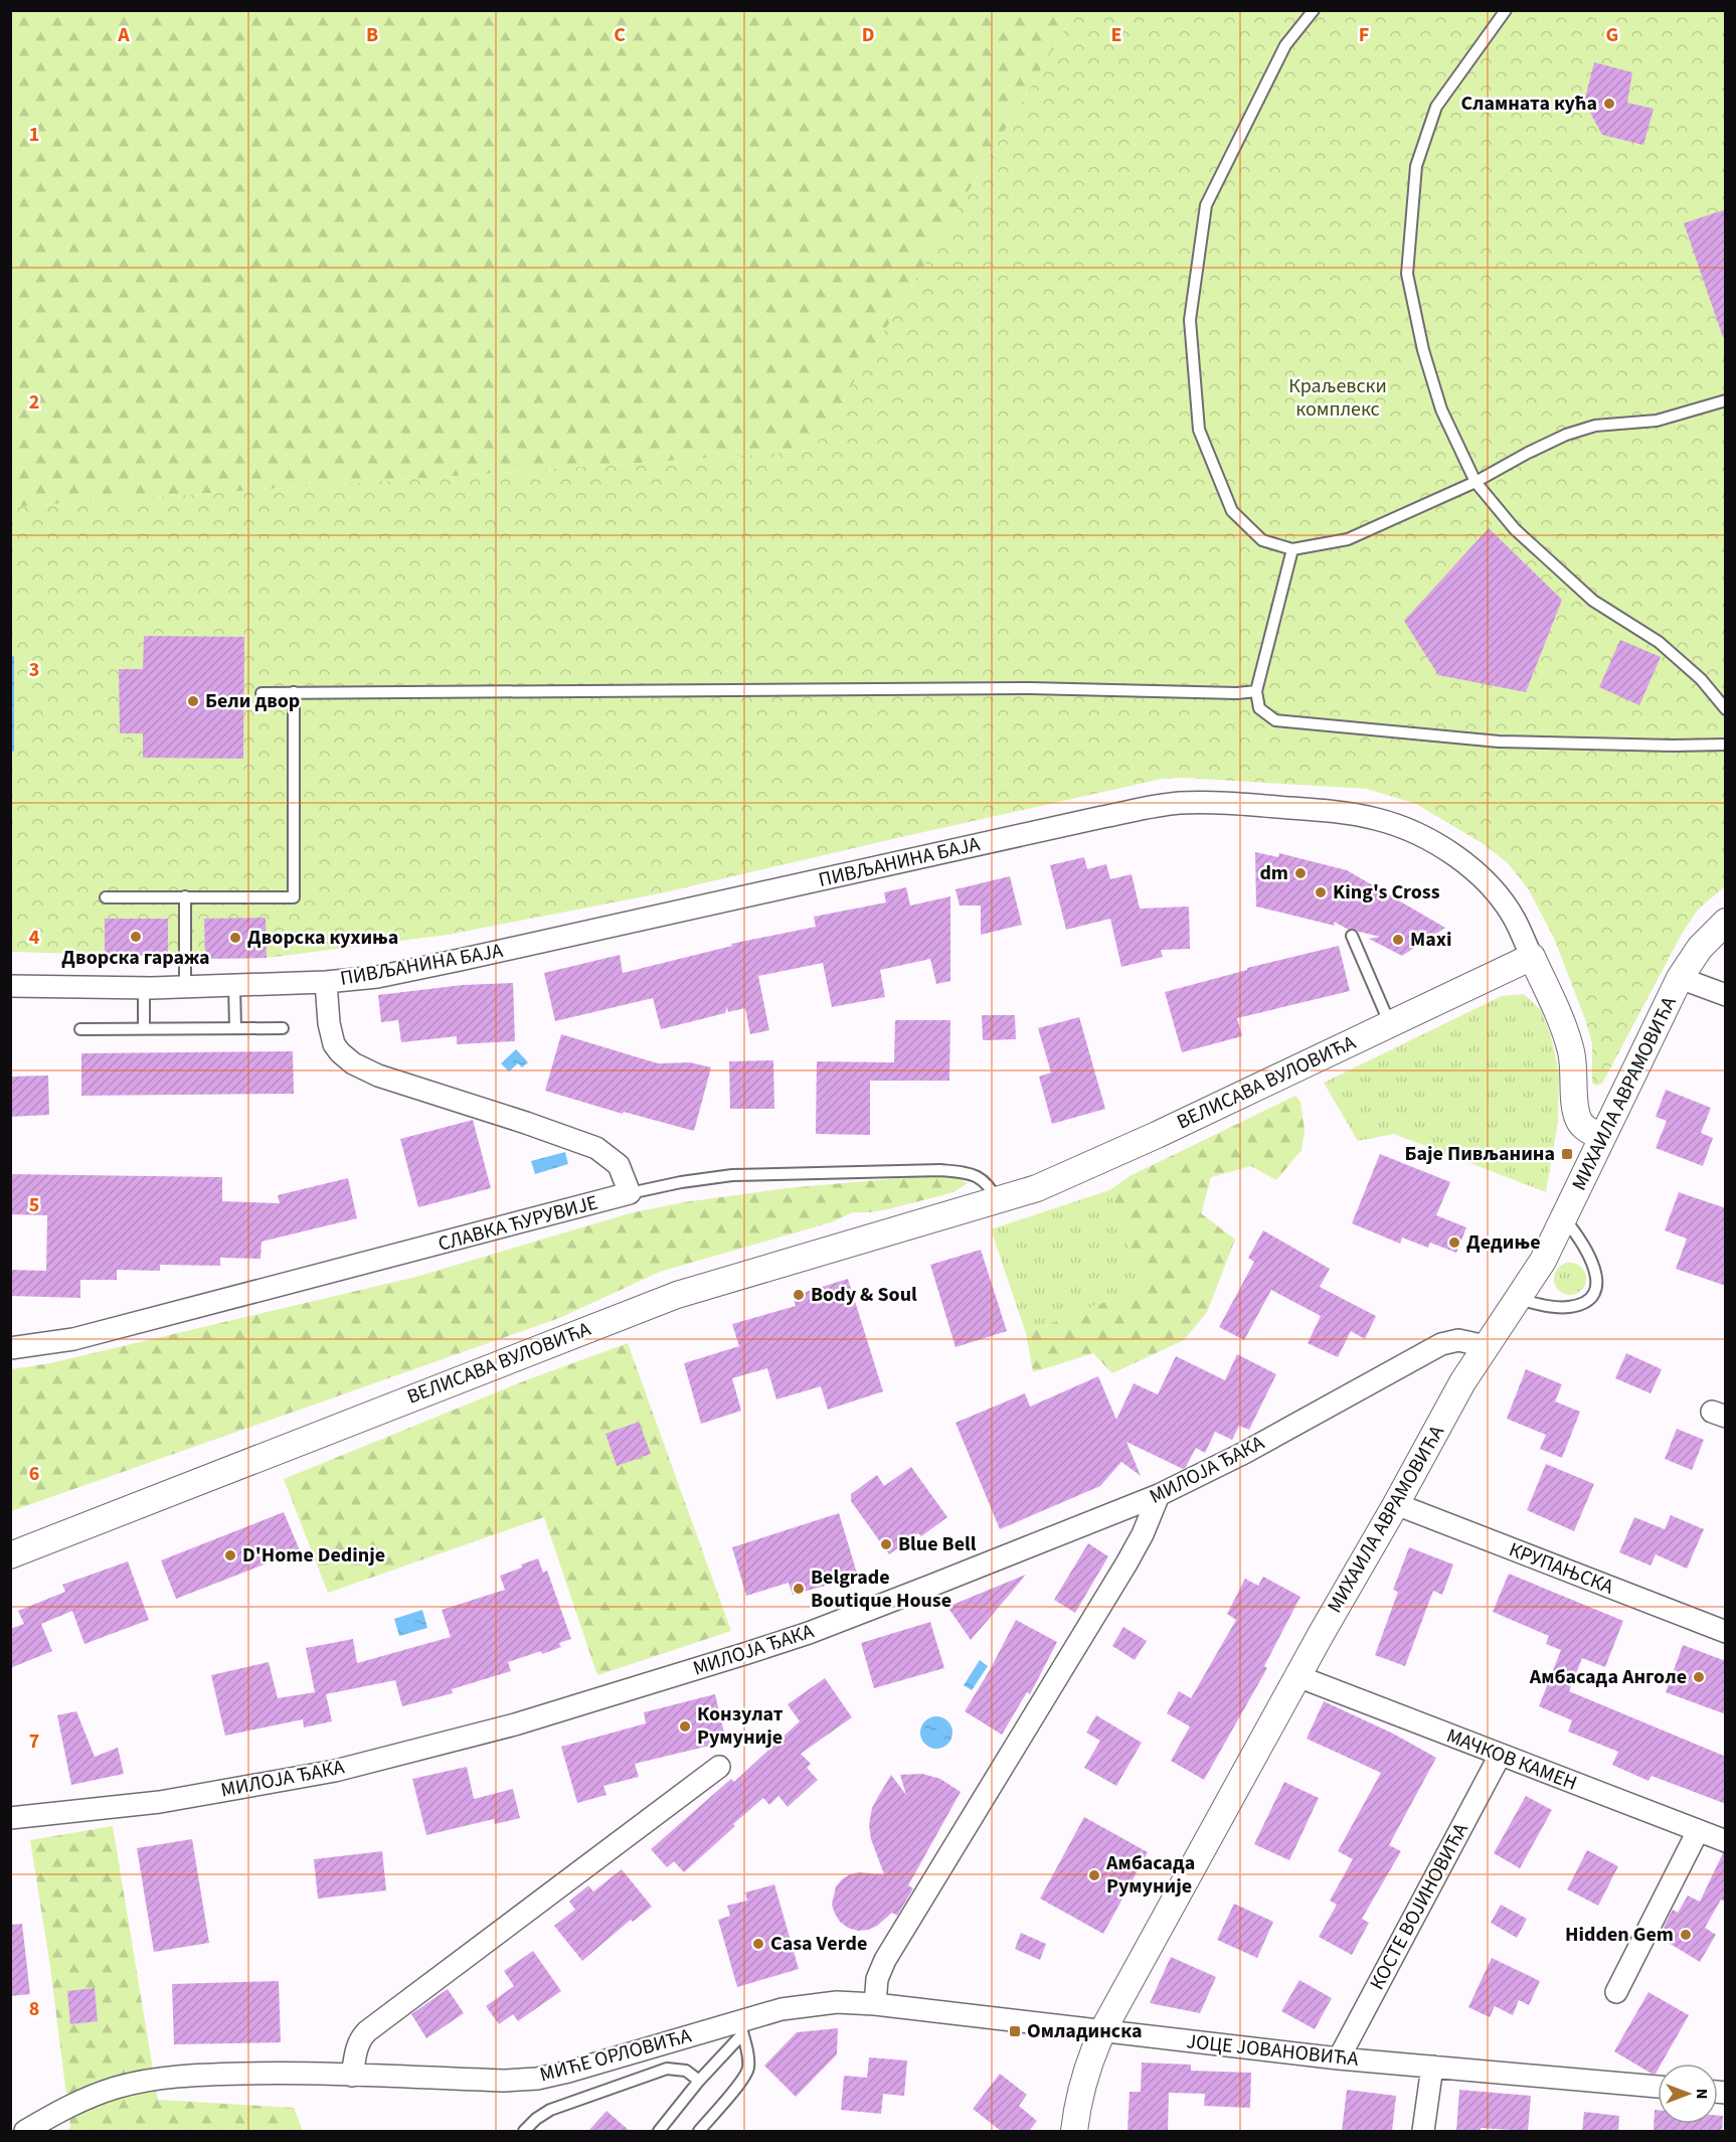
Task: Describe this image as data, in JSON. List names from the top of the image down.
{
  "streets": {
    "street": [
      "ПИВЉАНИНА БАЈА",
      "ВЕЛИСАВА ВУЛОВИЋА",
      "МИХАИЛА АВРАМОВИЋА",
      "СЛАВКА ЋУРУВИЈЕ",
      "МИЛОЈА ЂАКА",
      "КРУПАЊСКА",
      "МАЧКОВ КАМЕН",
      "КОСТЕ ВОЈИНОВИЋА",
      "ЈОЦЕ ЈОВАНОВИЋА",
      "МИЋЕ ОРЛОВИЋА"
    ]
  },
  "crossings": [
    ["ПИВЉАНИНА БАЈА", "ВЕЛИСАВА ВУЛОВИЋА"],
    ["ПИВЉАНИНА БАЈА", "МИХАИЛА АВРАМОВИЋА"],
    ["МИХАИЛА АВРАМОВИЋА", "МИЛОЈА ЂАКА"],
    ["МИХАИЛА АВРАМОВИЋА", "КРУПАЊСКА"],
    ["МИХАИЛА АВРАМОВИЋА", "МАЧКОВ КАМЕН"],
    ["МИХАИЛА АВРАМОВИЋА", "ЈОЦЕ ЈОВАНОВИЋА"],
    ["МАЧКОВ КАМЕН", "КОСТЕ ВОЈИНОВИЋА"],
    ["КОСТЕ ВОЈИНОВИЋА", "ЈОЦЕ ЈОВАНОВИЋА"],
    ["ЈОЦЕ ЈОВАНОВИЋА", "МИЋЕ ОРЛОВИЋА"]
  ],
  "parks": ["Краљевски комплекс"],
  "places": {
    "other": [
      "Сламната кућа",
      "Бели двор",
      "dm",
      "King's Cross",
      "Дворска гаража",
      "Дворска кухиња",
      "Maxi",
      "Дедиње",
      "Body & Soul",
      "Blue Bell",
      "D'Home Dedinje",
      "Belgrade Boutique House",
      "Амбасада Анголе",
      "Конзулат Румуније",
      "Амбасада Румуније",
      "Hidden Gem",
      "Casa Verde"
    ],
    "transit": ["Баје Пивљанина", "Омладинска"]
  },
  "north": "right",
  "grid": {
    "columns": [
      "A",
      "B",
      "C",
      "D",
      "E",
      "F",
      "G"
    ],
    "rows": [
      "1",
      "2",
      "3",
      "4",
      "5",
      "6",
      "7",
      "8"
    ]
  }
}
